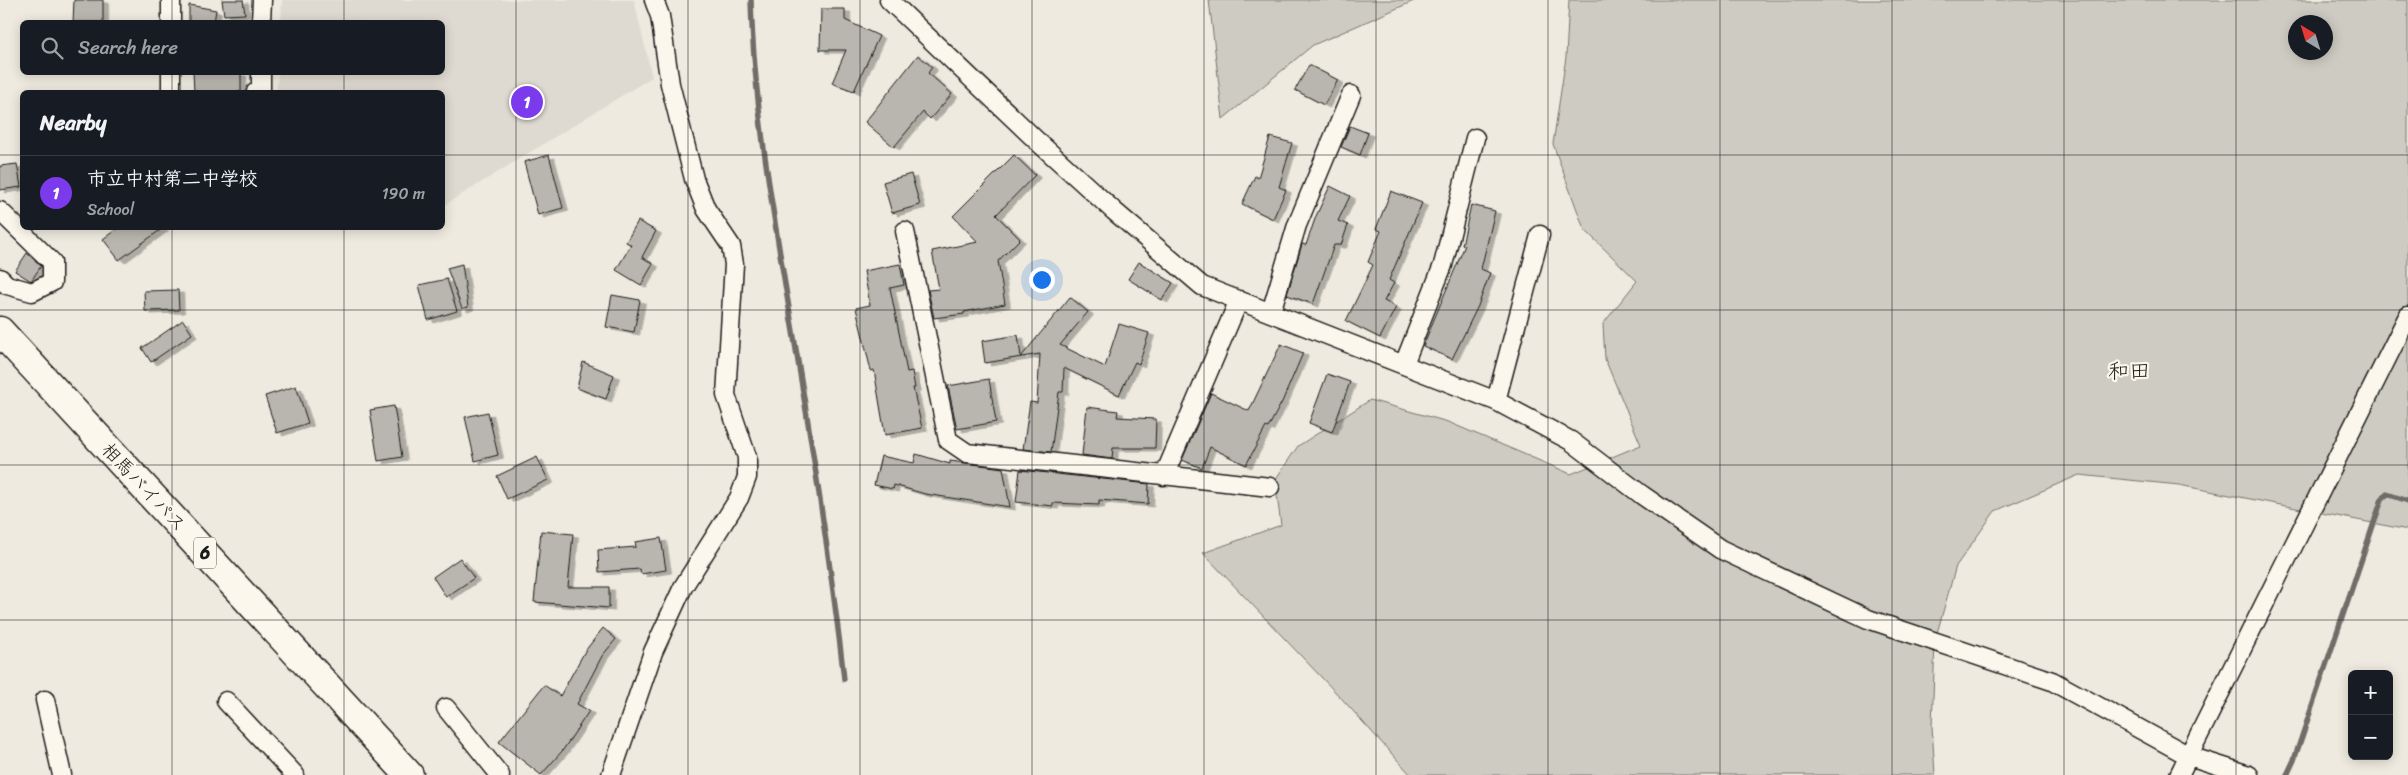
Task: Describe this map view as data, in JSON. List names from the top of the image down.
{
  "streets": {
    "highway": ["相馬バイパス", "6"]
  },
  "districts": ["和田"],
  "north": "top left",
  "page": {
    "search": "Search here",
    "pins": "1",
    "heading": "Nearby",
    "list": [
      {
        "mark": "1",
        "name": "市立中村第二中学校",
        "note": "School",
        "value": "190 m"
      }
    ],
    "map_buttons": ["+", "−"]
  }
}
